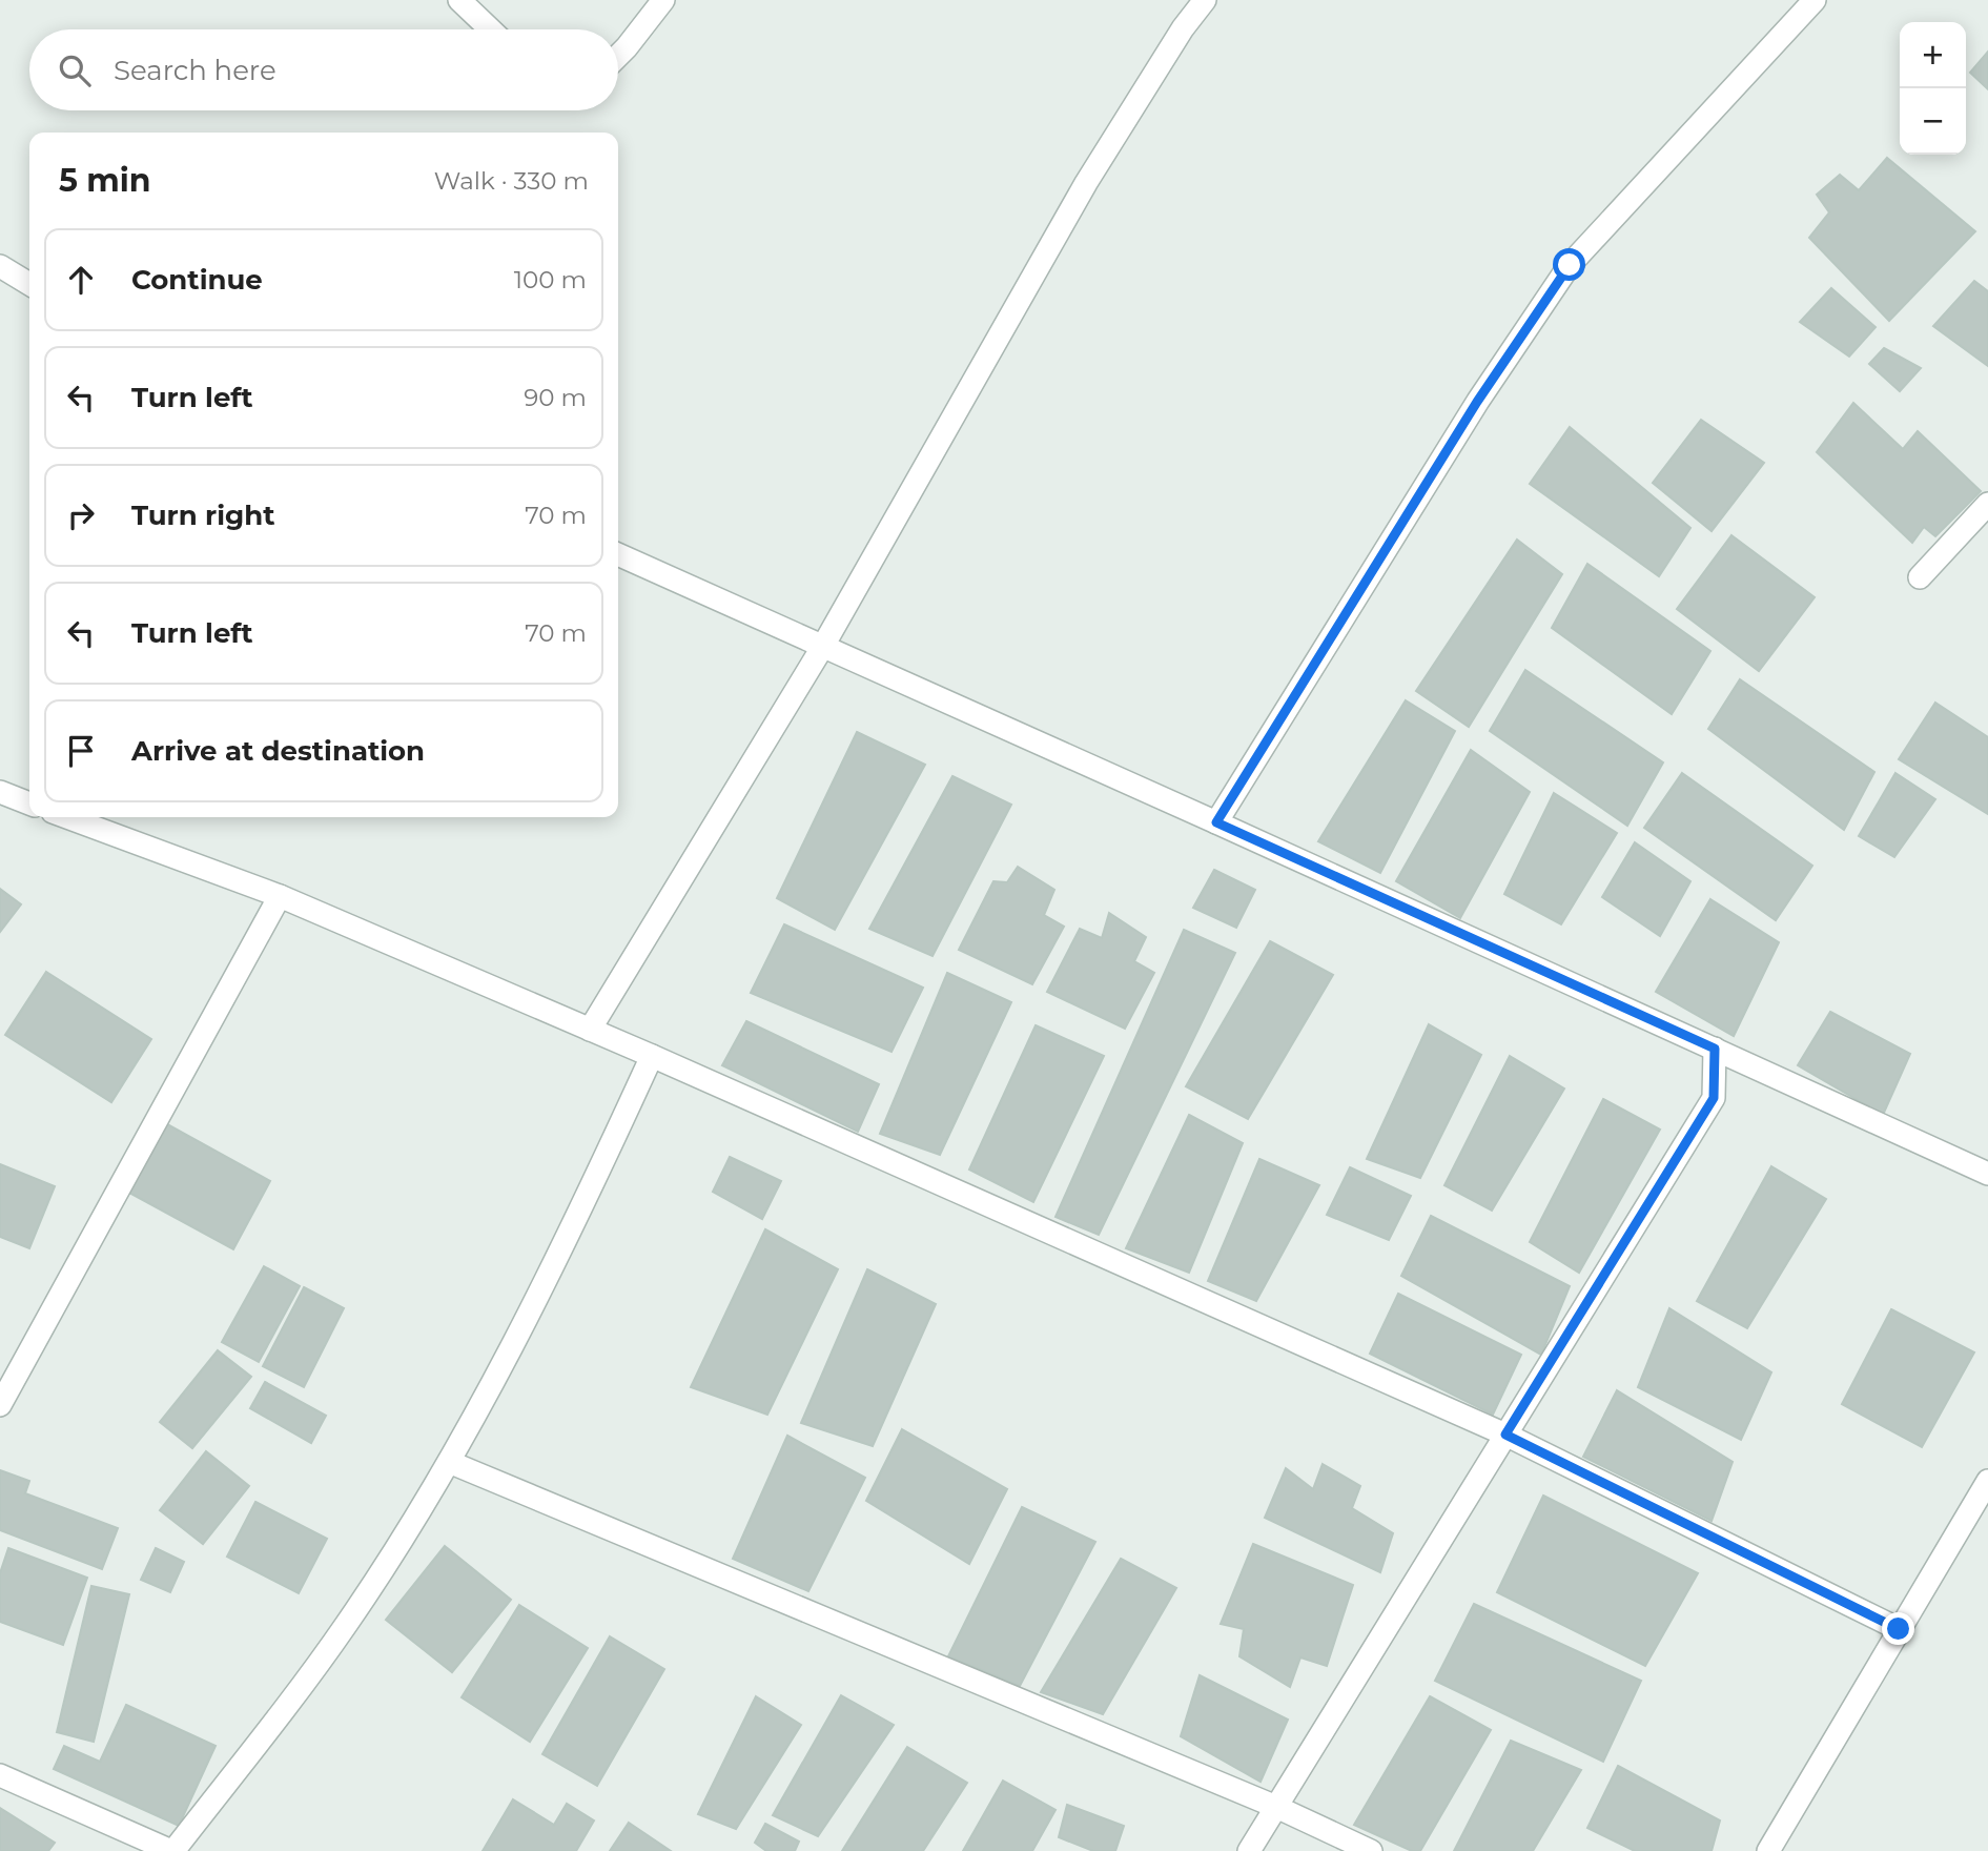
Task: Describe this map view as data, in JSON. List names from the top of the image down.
{
  "page": {
    "map_buttons": ["+", "−"],
    "search": "Search here",
    "heading": ["5 min", "Walk · 330 m"],
    "list": [
      ["Continue", "100 m"],
      ["Turn left", "90 m"],
      ["Turn right", "70 m"],
      ["Turn left", "70 m"],
      "Arrive at destination"
    ]
  }
}
